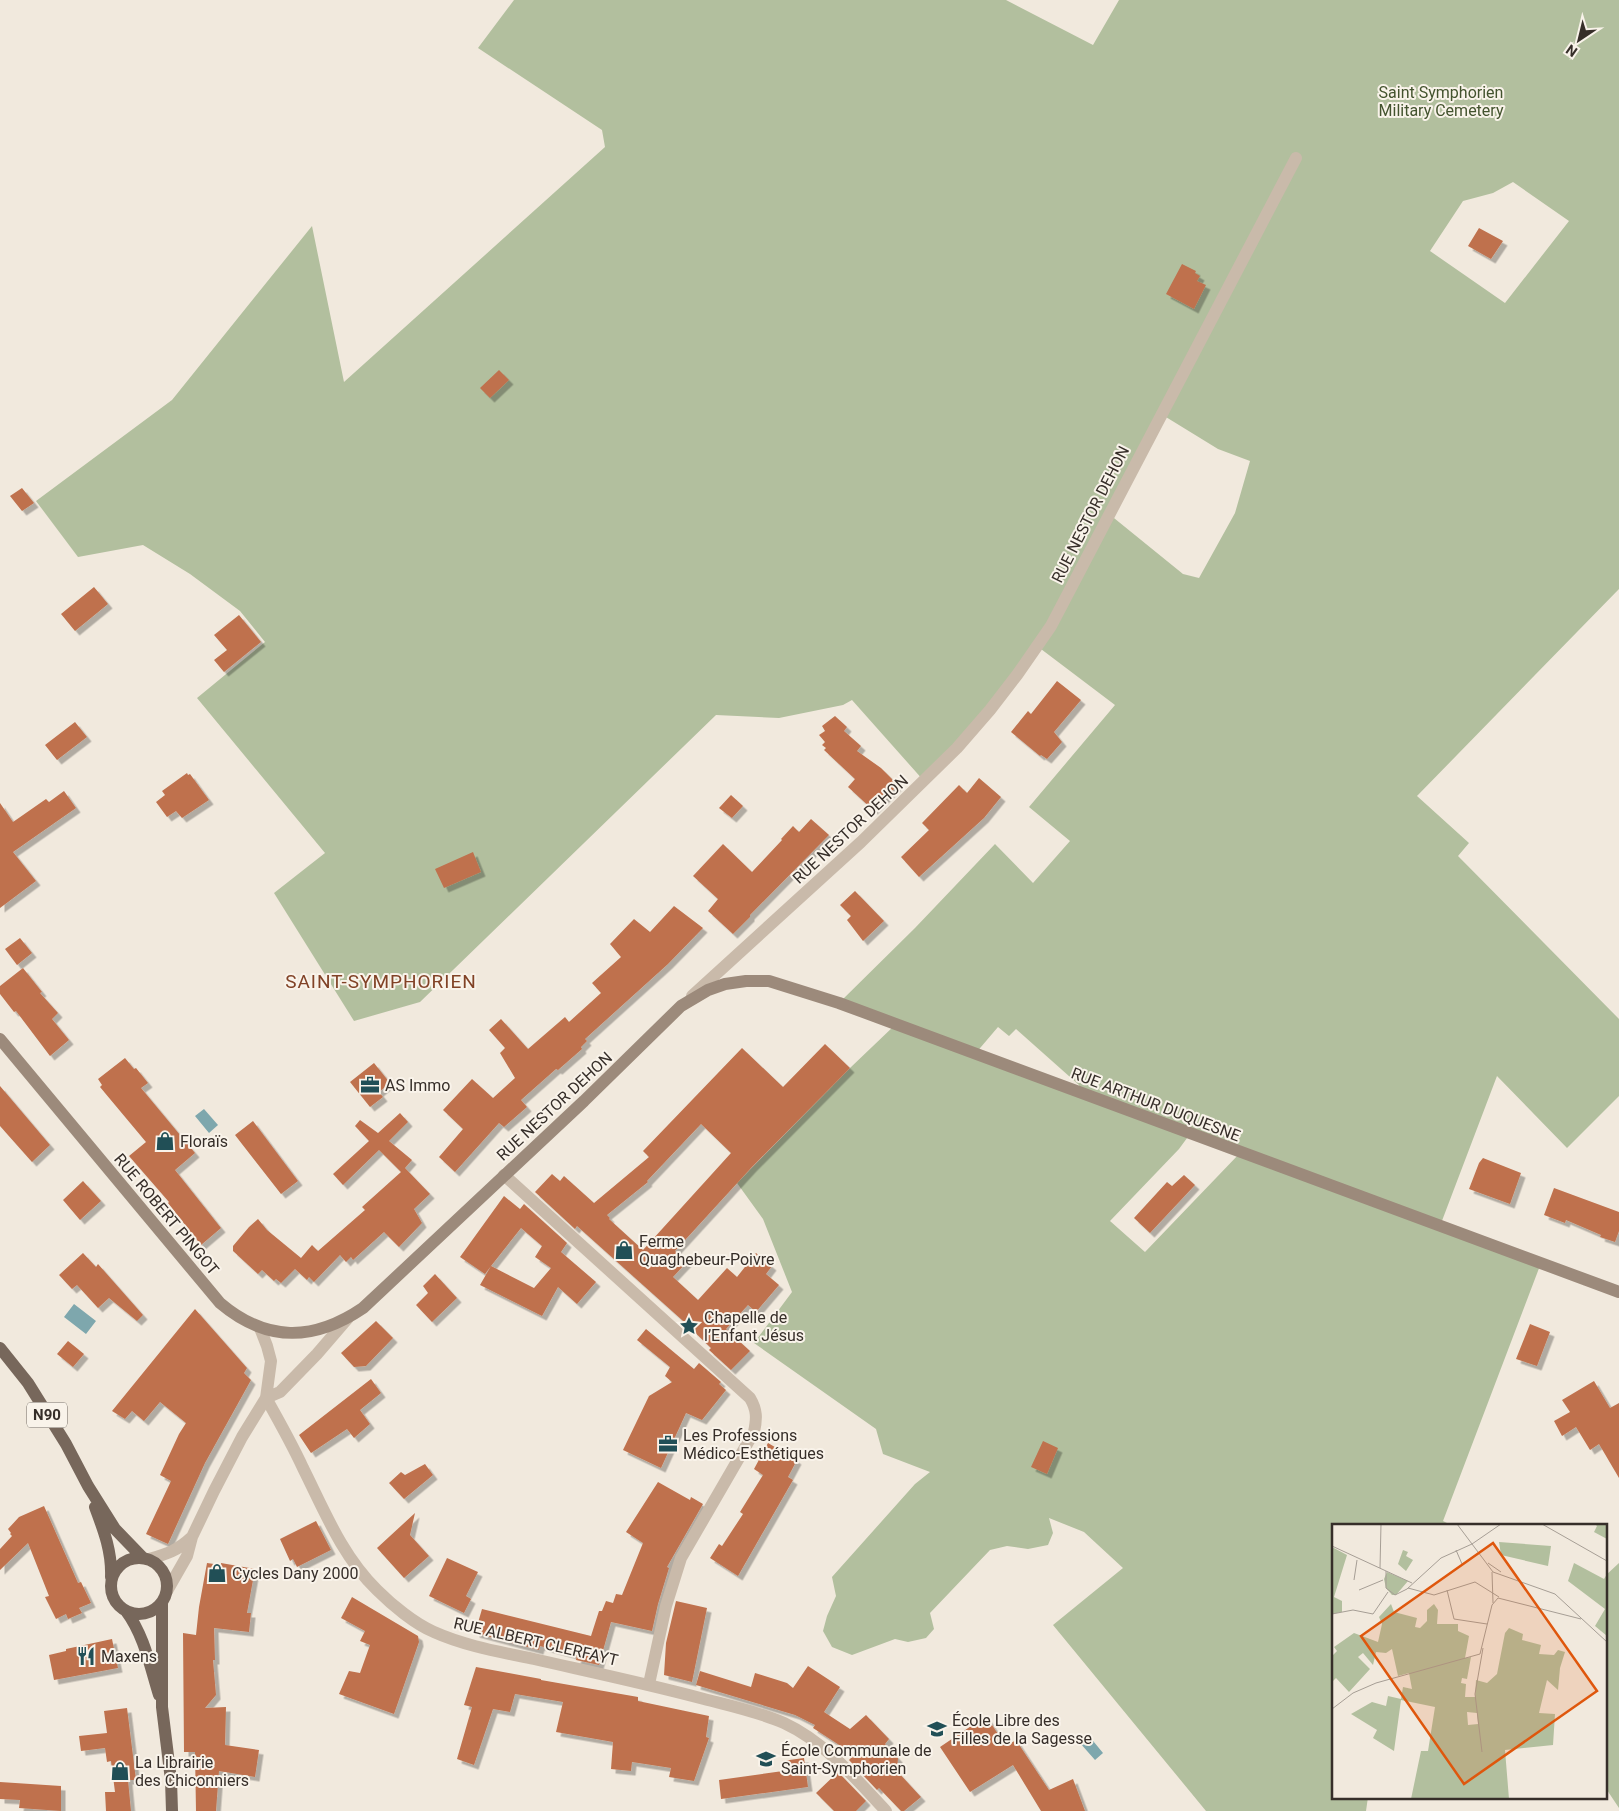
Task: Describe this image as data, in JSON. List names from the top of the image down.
{
  "streets": {
    "main road": [
      "RUE NESTOR DEHON",
      "RUE ARTHUR DUQUESNE",
      "RUE ROBERT PINGOT",
      "N90"
    ],
    "street": ["RUE ALBERT CLERFAYT"]
  },
  "crossings": [
    ["RUE NESTOR DEHON", "RUE ARTHUR DUQUESNE"],
    ["RUE NESTOR DEHON", "RUE ROBERT PINGOT"],
    ["RUE NESTOR DEHON", "N90"],
    ["RUE NESTOR DEHON", "RUE ALBERT CLERFAYT"]
  ],
  "districts": ["SAINT-SYMPHORIEN"],
  "parks": ["Saint Symphorien Military Cemetery"],
  "places": {
    "office": ["AS Immo", "Les Professions Médico-Esthétiques"],
    "shop": [
      "Floraïs",
      "Ferme Quaghebeur-Poivre",
      "Cycles Dany 2000",
      "La Librairie des Chiconniers"
    ],
    "place": ["Chapelle de l’Enfant Jésus"],
    "restaurant": ["Maxens"],
    "school or university": ["École Libre des Filles de la Sagesse", "École Communale de Saint-Symphorien"]
  },
  "north": "bottom left"
}
